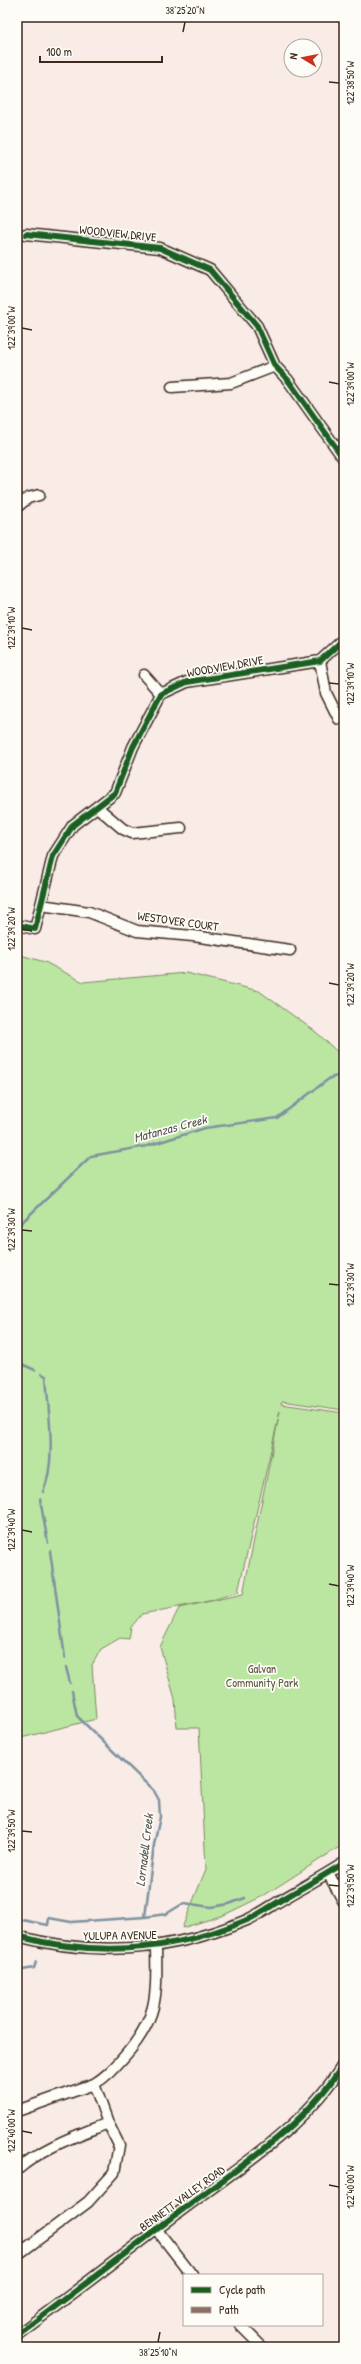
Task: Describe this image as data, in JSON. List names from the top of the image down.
{
  "streets": {
    "street": [
      "WOODVIEW DRIVE",
      "WESTOVER COURT",
      "YULUPA AVENUE",
      "BENNETT VALLEY ROAD"
    ]
  },
  "water": ["Matanzas Creek", "Lornadell Creek"],
  "parks": ["Galvan Community Park"],
  "legend": ["Cycle path", "Path"],
  "scale_bar": "100 m",
  "north": "left",
  "coordinates": [
    "38°25'20\"N",
    "122°38'50\"W",
    "122°39'00\"W",
    "122°39'10\"W",
    "122°39'20\"W",
    "122°39'30\"W",
    "122°39'40\"W",
    "122°39'50\"W",
    "122°40'00\"W",
    "38°25'10\"N"
  ]
}
